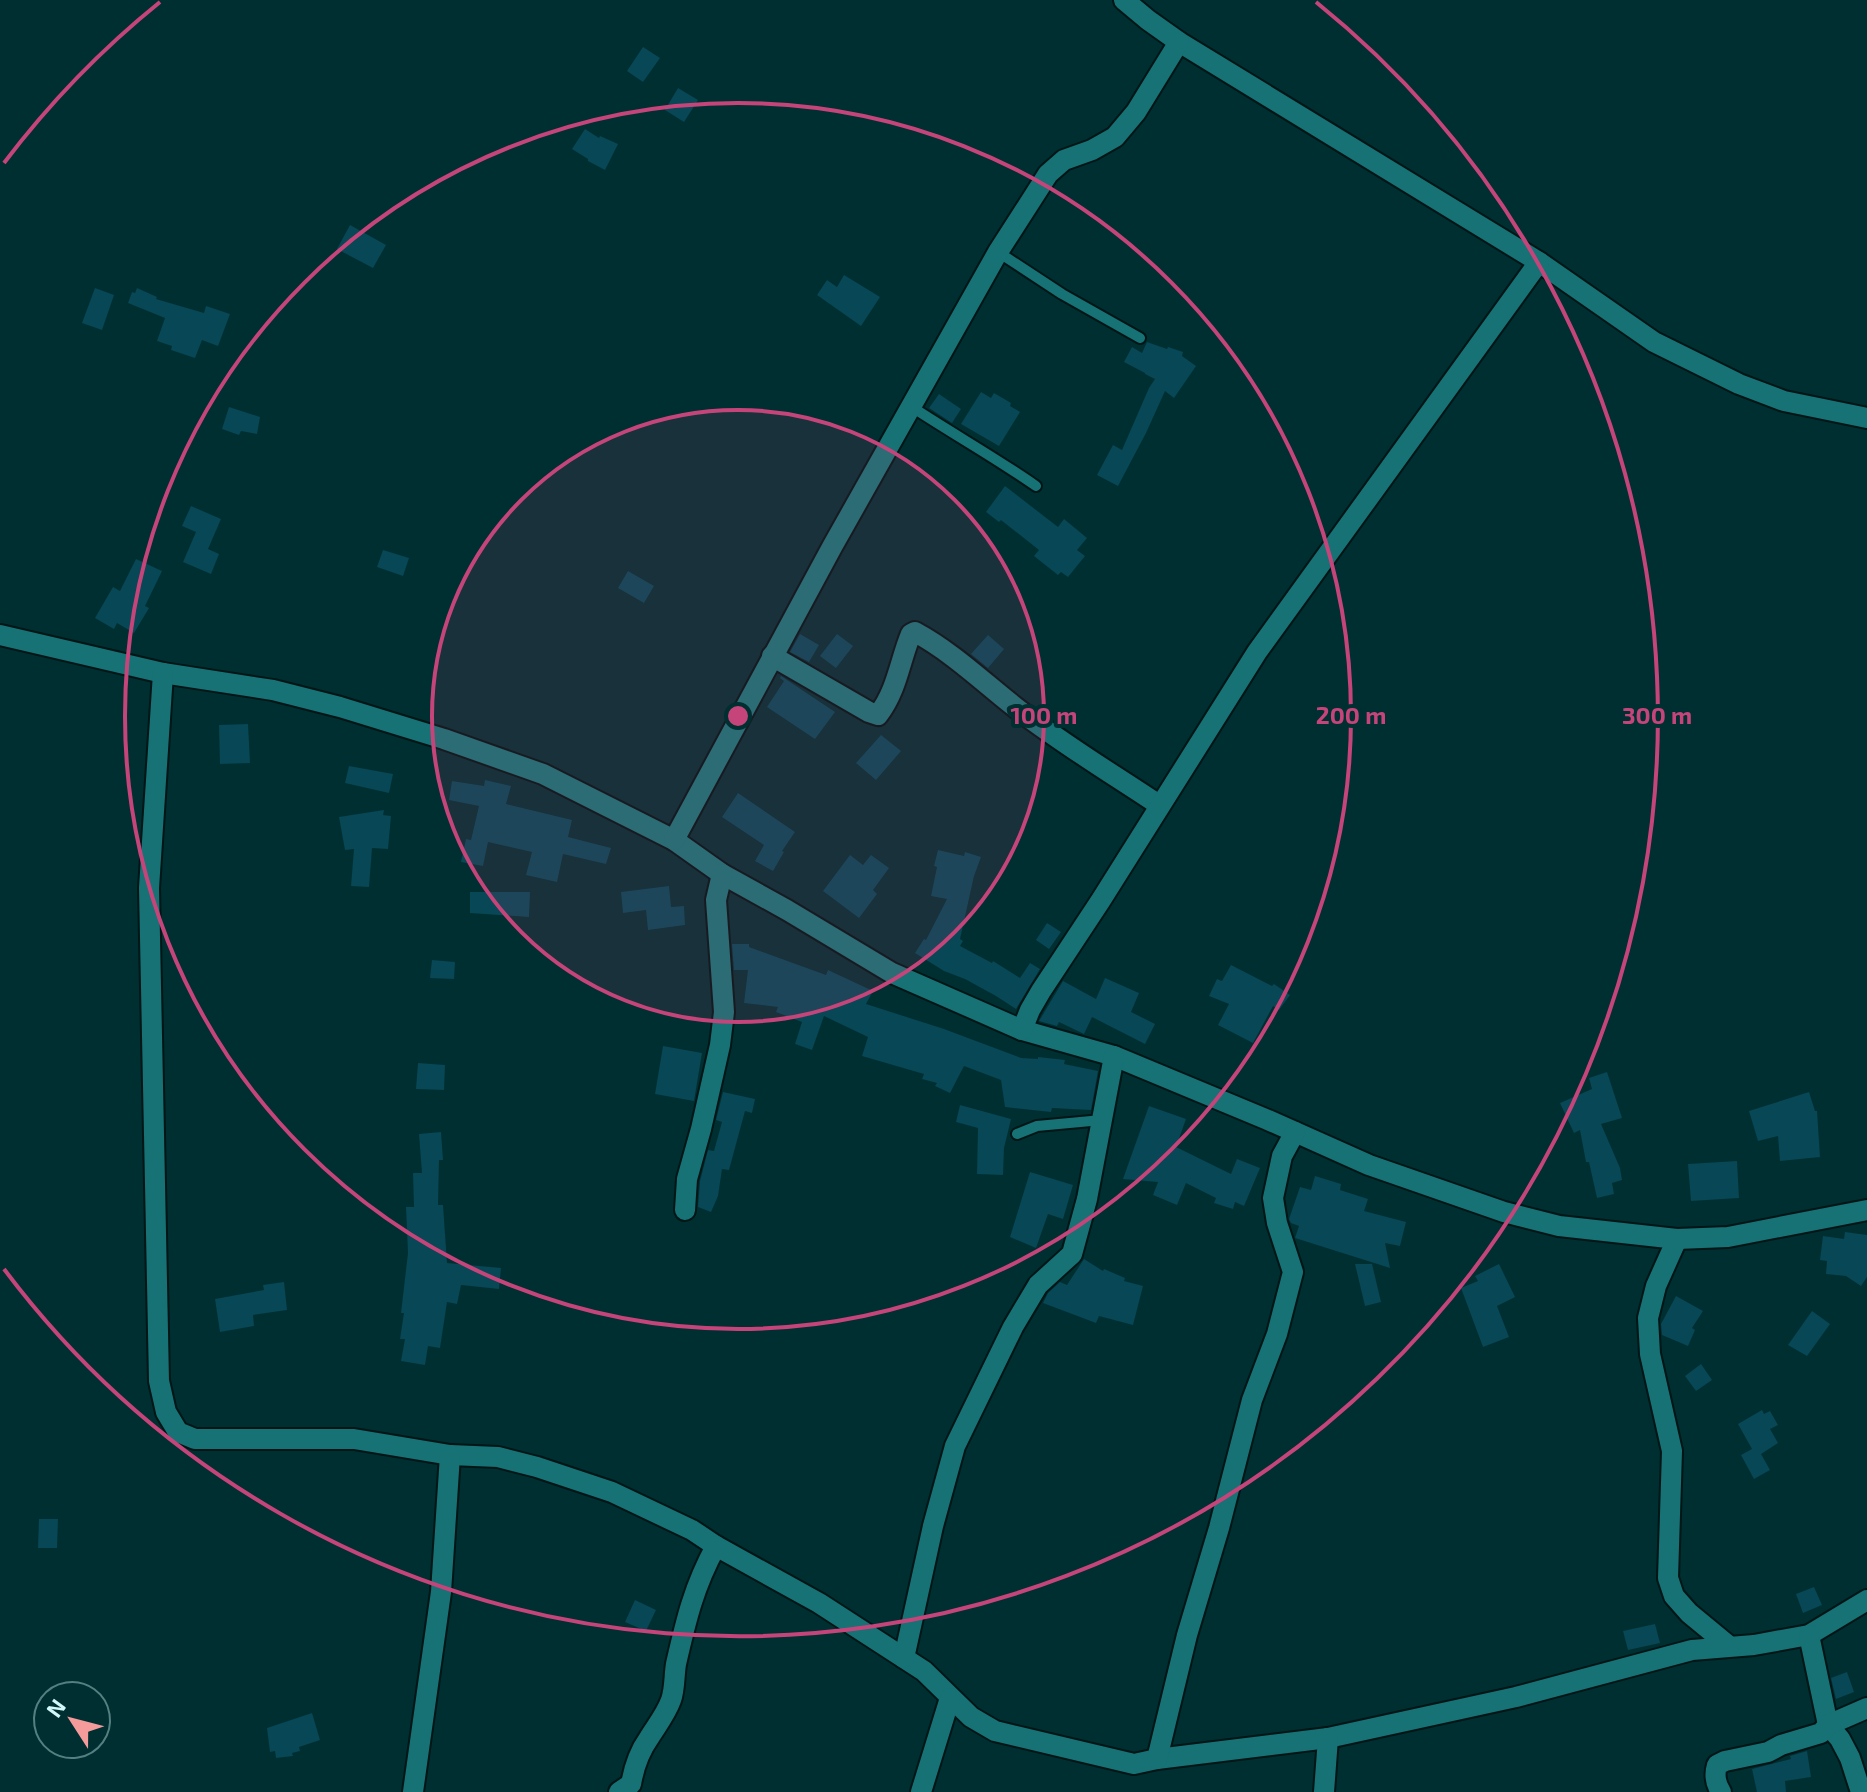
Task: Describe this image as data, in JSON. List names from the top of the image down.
{
  "north": "top left",
  "rings": ["100 m", "200 m", "300 m"]
}
